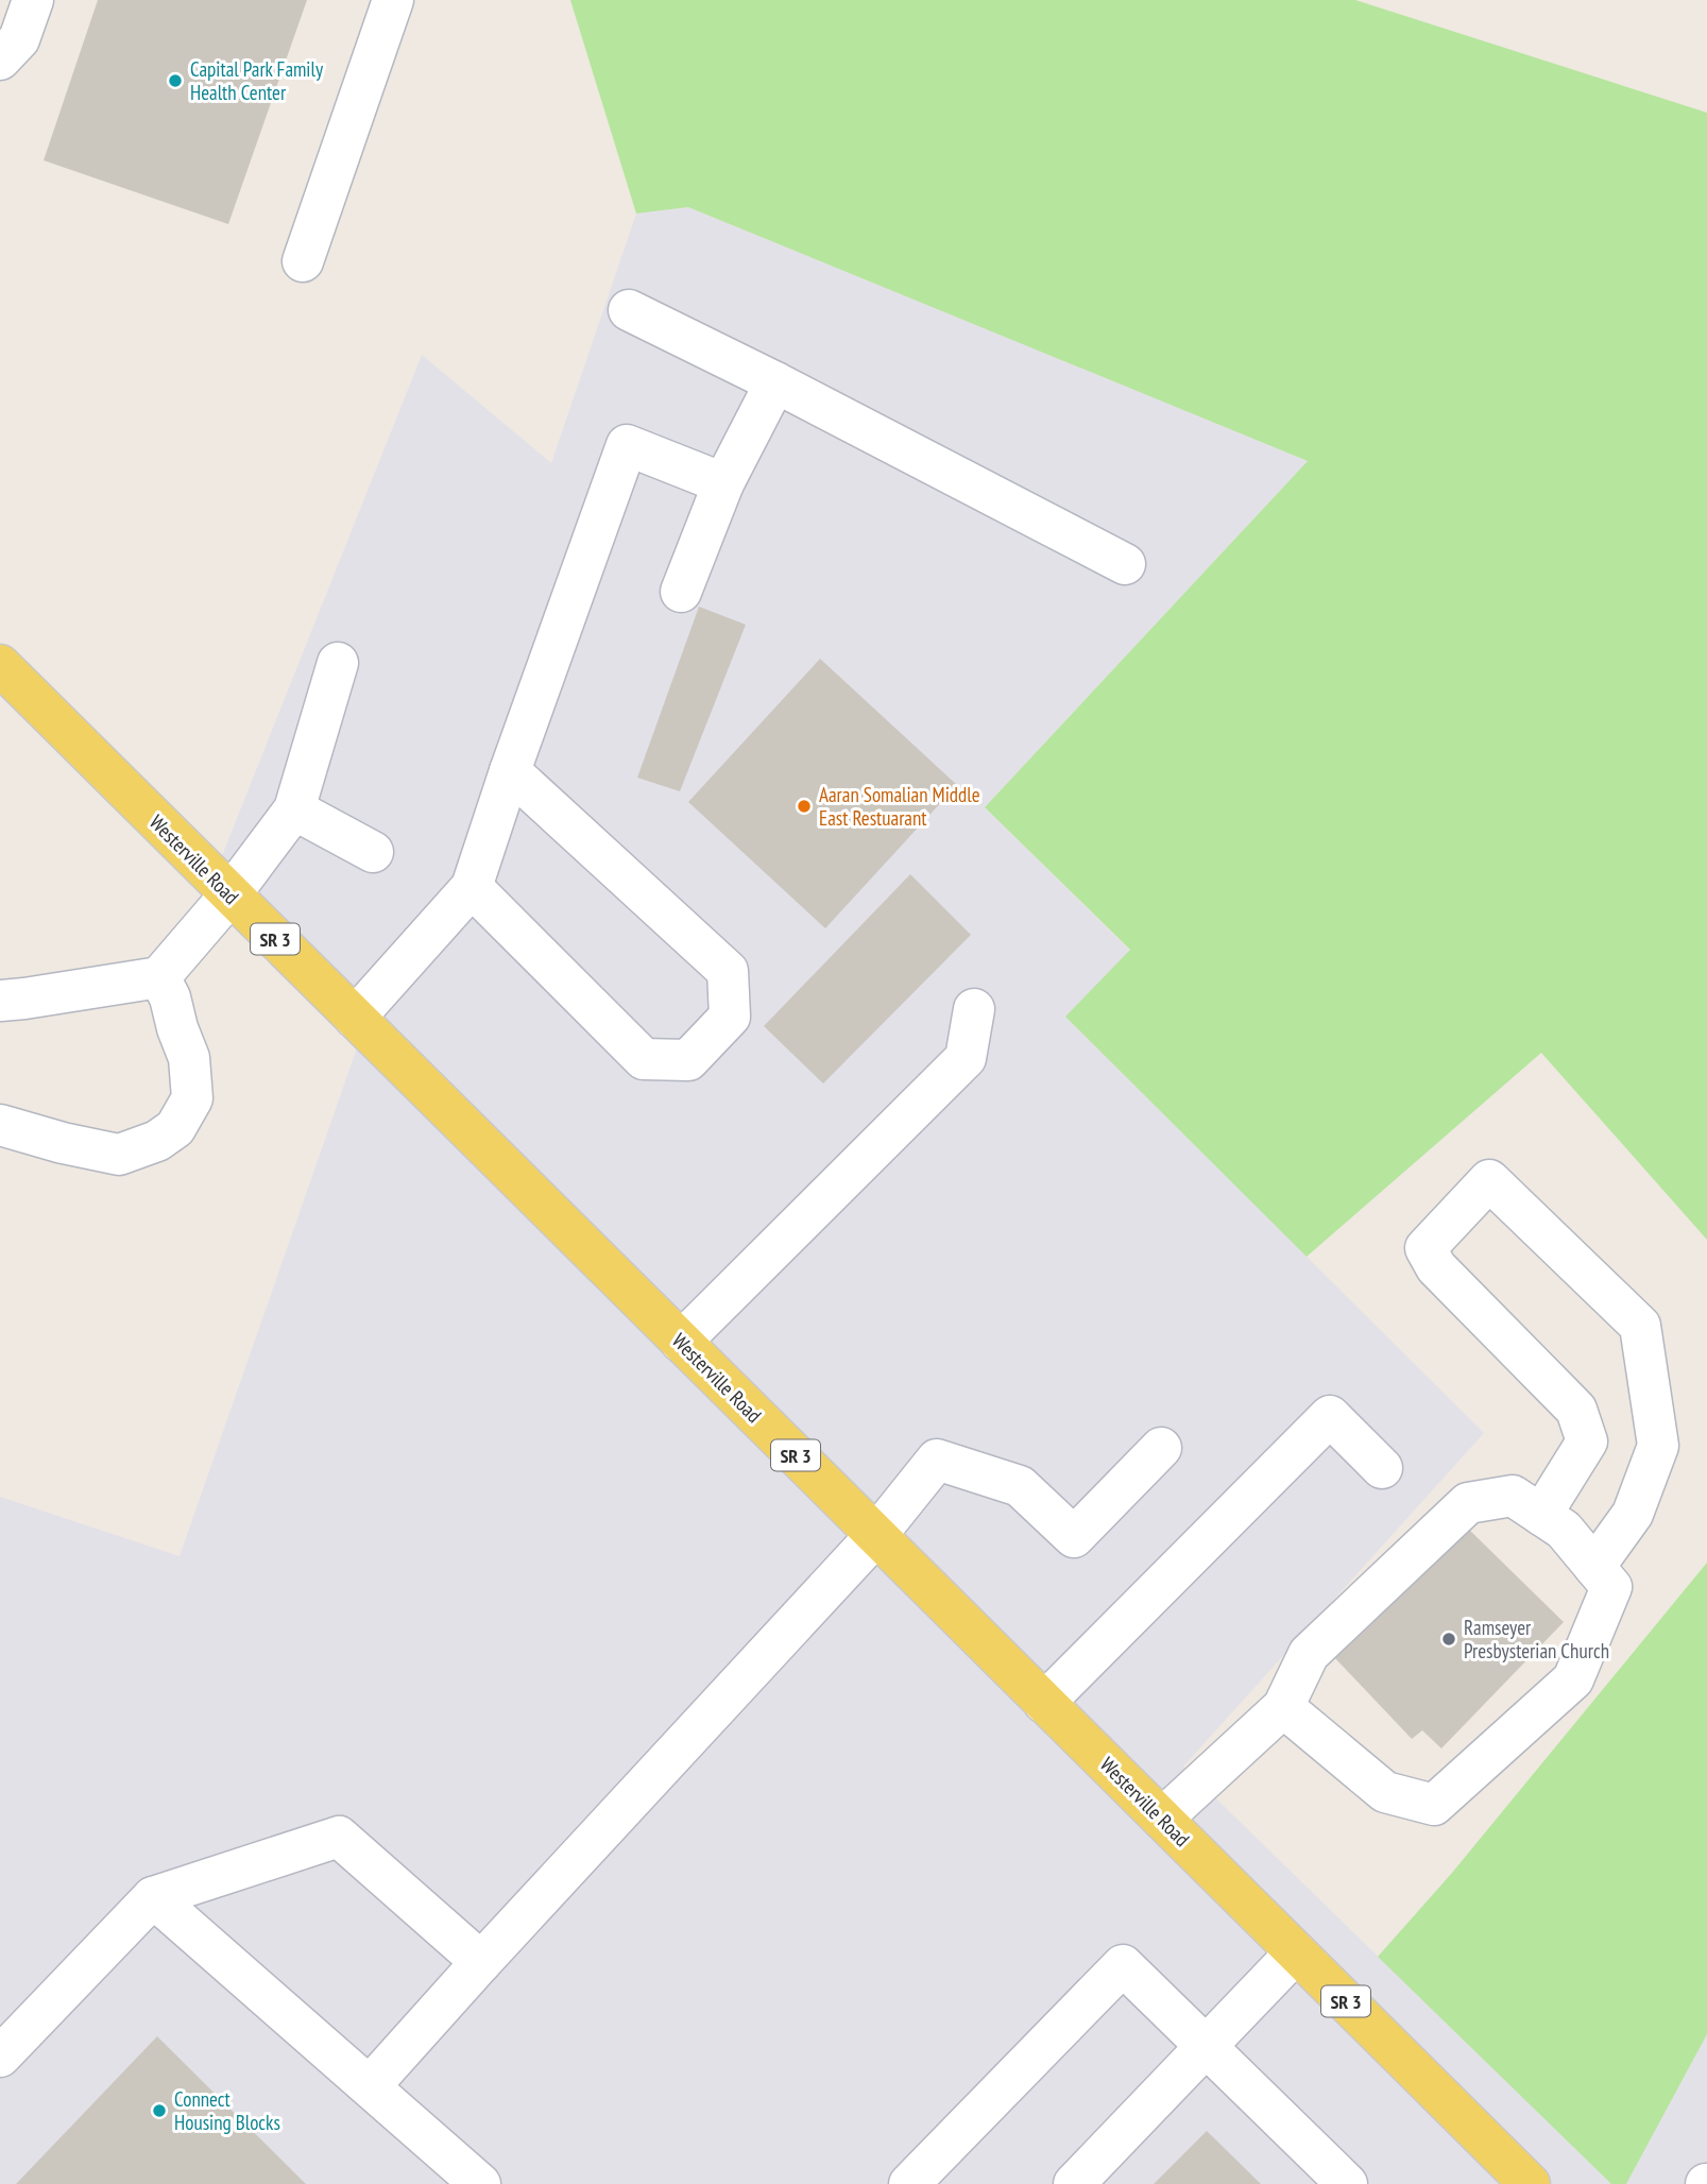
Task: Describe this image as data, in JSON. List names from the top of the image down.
{
  "streets": {
    "main road": ["Westerville Road", "SR 3"]
  },
  "places": [
    "Capital Park Family Health Center",
    "Aaran Somalian Middle East Restuarant",
    "Ramseyer Presbysterian Church",
    "Connect Housing Blocks"
  ]
}
